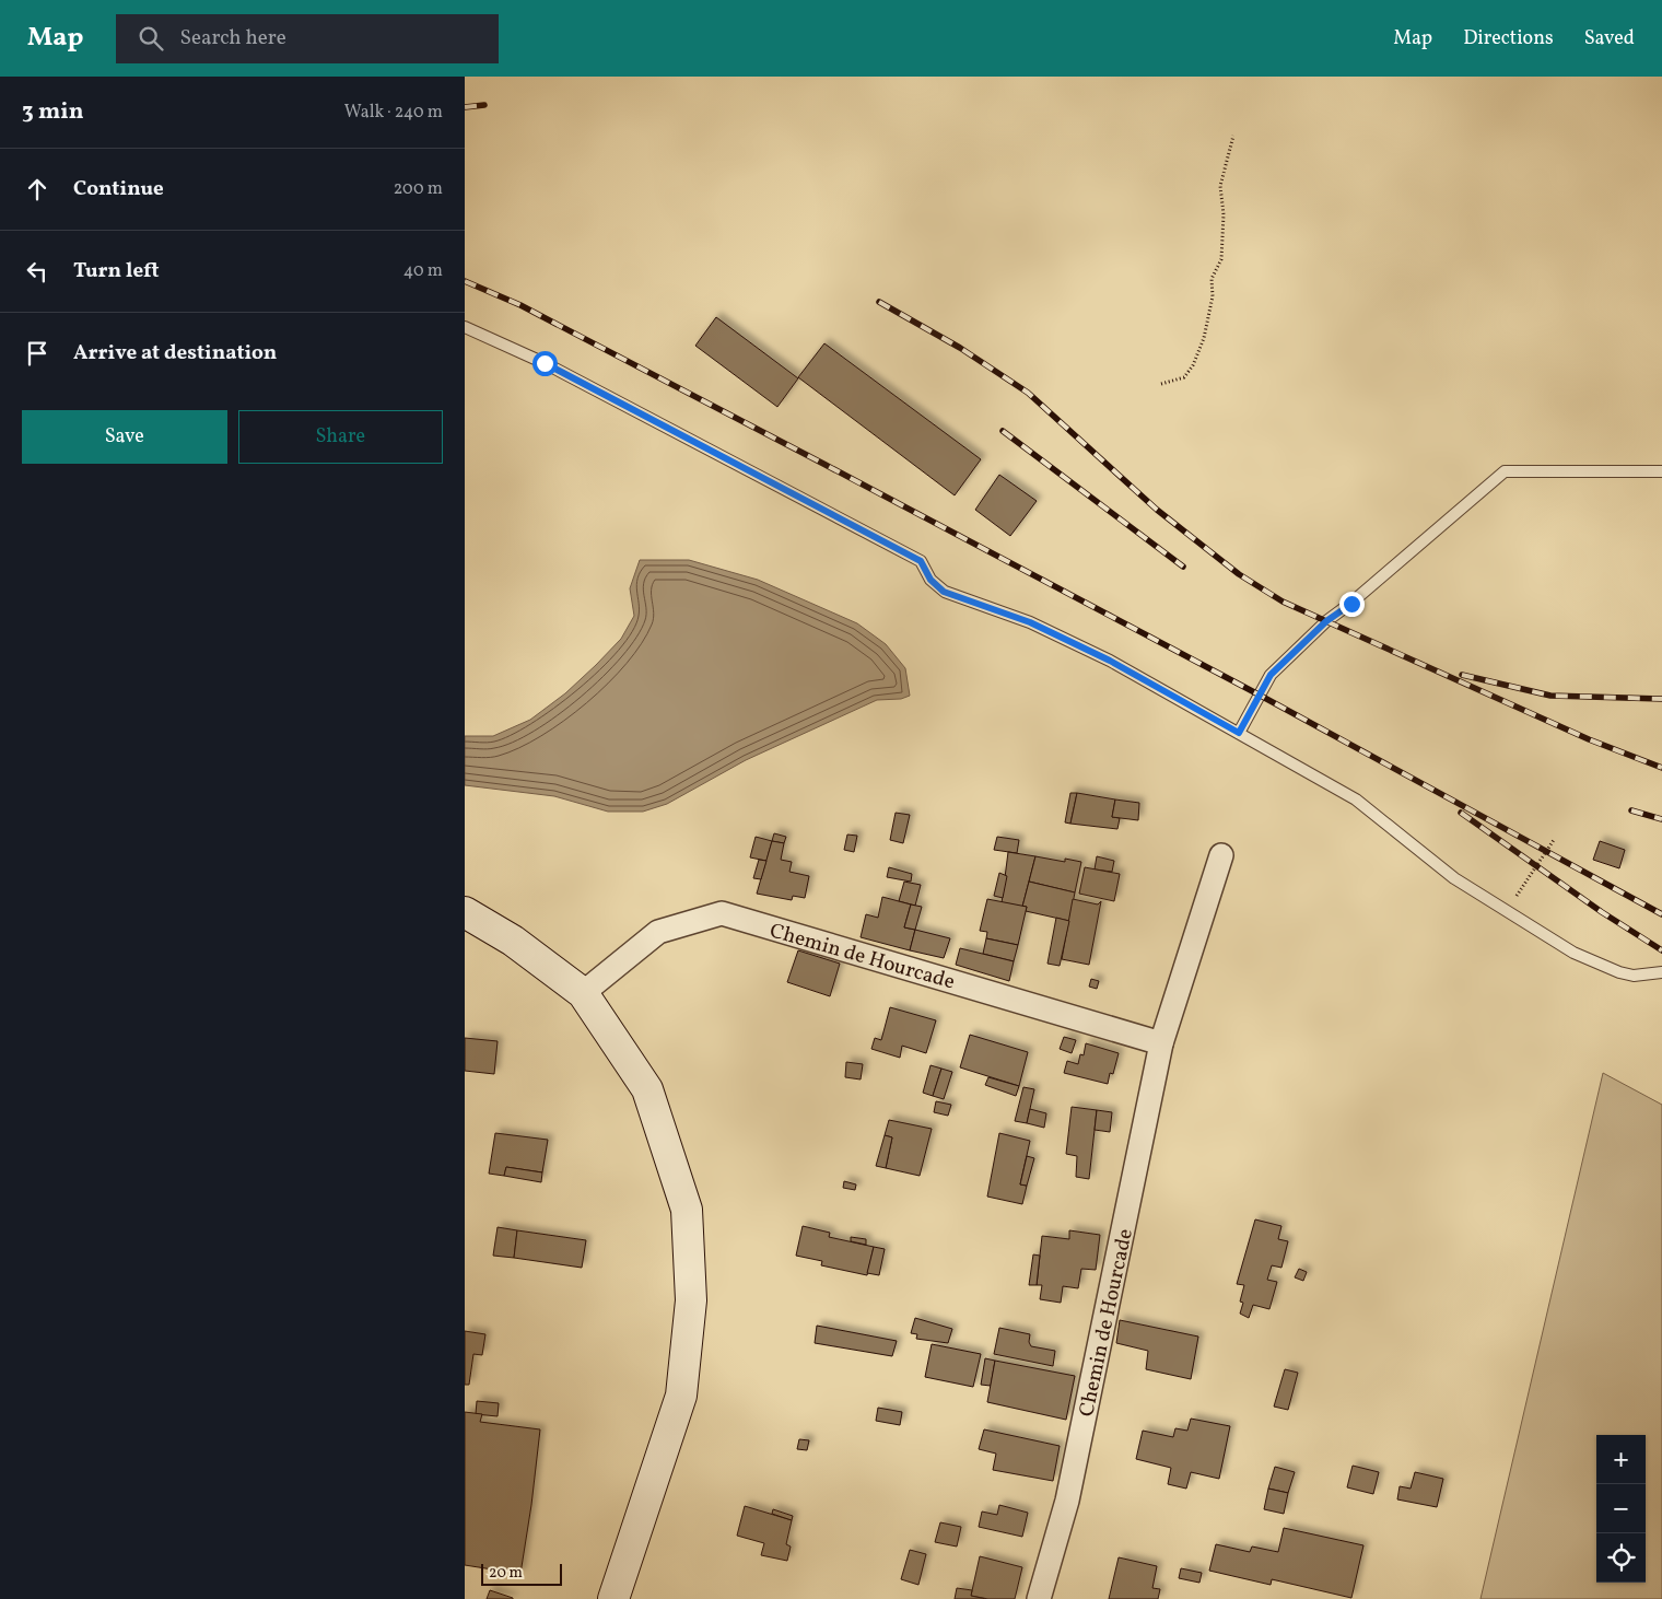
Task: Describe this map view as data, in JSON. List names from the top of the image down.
{
  "streets": {
    "street": ["Chemin de Hourcade"]
  },
  "scale_bar": "20 m",
  "page": {
    "header": "Map",
    "search": "Search here",
    "nav": ["Map", "Directions", "Saved"],
    "heading": ["3 min", "Walk · 240 m"],
    "list": [
      ["Continue", "200 m"],
      ["Turn left", "40 m"],
      "Arrive at destination"
    ],
    "buttons": ["Save", "Share"],
    "map_buttons": ["+", "−"],
    "scale": "20 m"
  }
}
